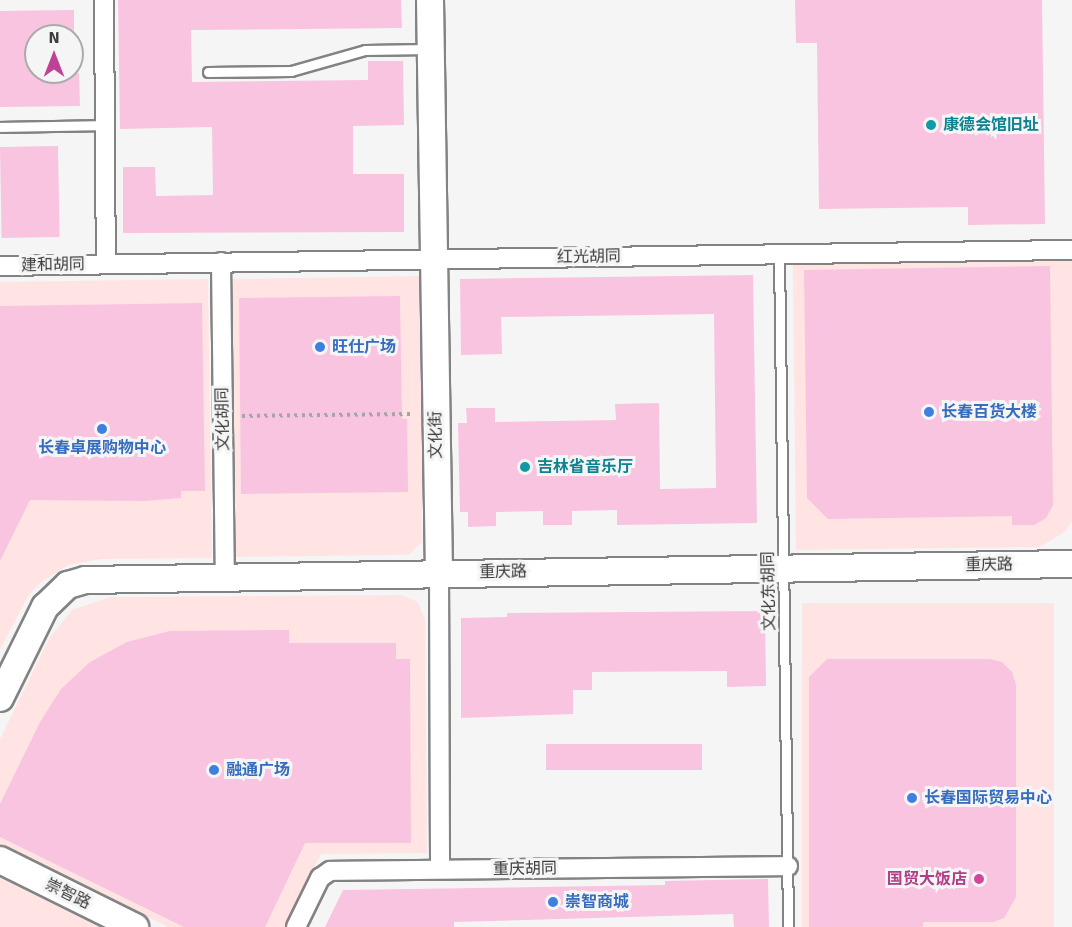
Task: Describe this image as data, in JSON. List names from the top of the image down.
{
  "streets": {
    "main road": ["文化街", "重庆路", "崇智路"],
    "street": [
      "红光胡同",
      "建和胡同",
      "文化胡同",
      "重庆胡同"
    ],
    "lane": ["文化东胡同"]
  },
  "crossings": [
    ["红光胡同", "建和胡同"],
    ["红光胡同", "文化胡同"],
    ["红光胡同", "文化街"],
    ["红光胡同", "文化东胡同"],
    ["文化胡同", "重庆路"],
    ["文化街", "重庆路"],
    ["文化街", "重庆胡同"],
    ["重庆路", "文化东胡同"],
    ["文化东胡同", "重庆胡同"]
  ],
  "places": [
    "康德会馆旧址",
    "旺仕广场",
    "长春百货大楼",
    "长春卓展购物中心",
    "吉林省音乐厅",
    "融通广场",
    "长春国际贸易中心",
    "国贸大饭店",
    "崇智商城"
  ],
  "north": "top"
}
